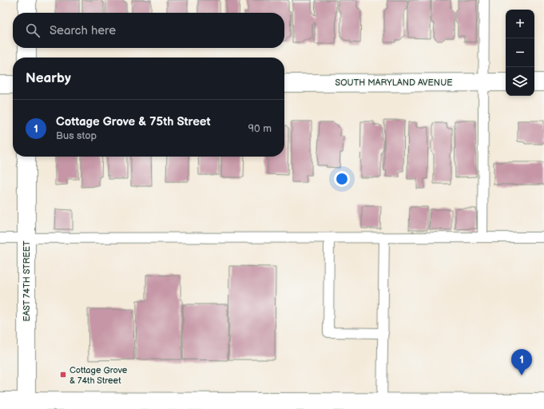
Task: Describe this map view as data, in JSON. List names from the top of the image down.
{
  "streets": {
    "street": ["SOUTH MARYLAND AVENUE", "EAST 74TH STREET"]
  },
  "places": {
    "transit": ["Cottage Grove & 74th Street"]
  },
  "page": {
    "map_buttons": ["+", "−"],
    "search": "Search here",
    "heading": "Nearby",
    "list": [
      {
        "mark": "1",
        "name": "Cottage Grove & 75th Street",
        "note": "Bus stop",
        "value": "90 m"
      }
    ],
    "pins": "1"
  }
}
